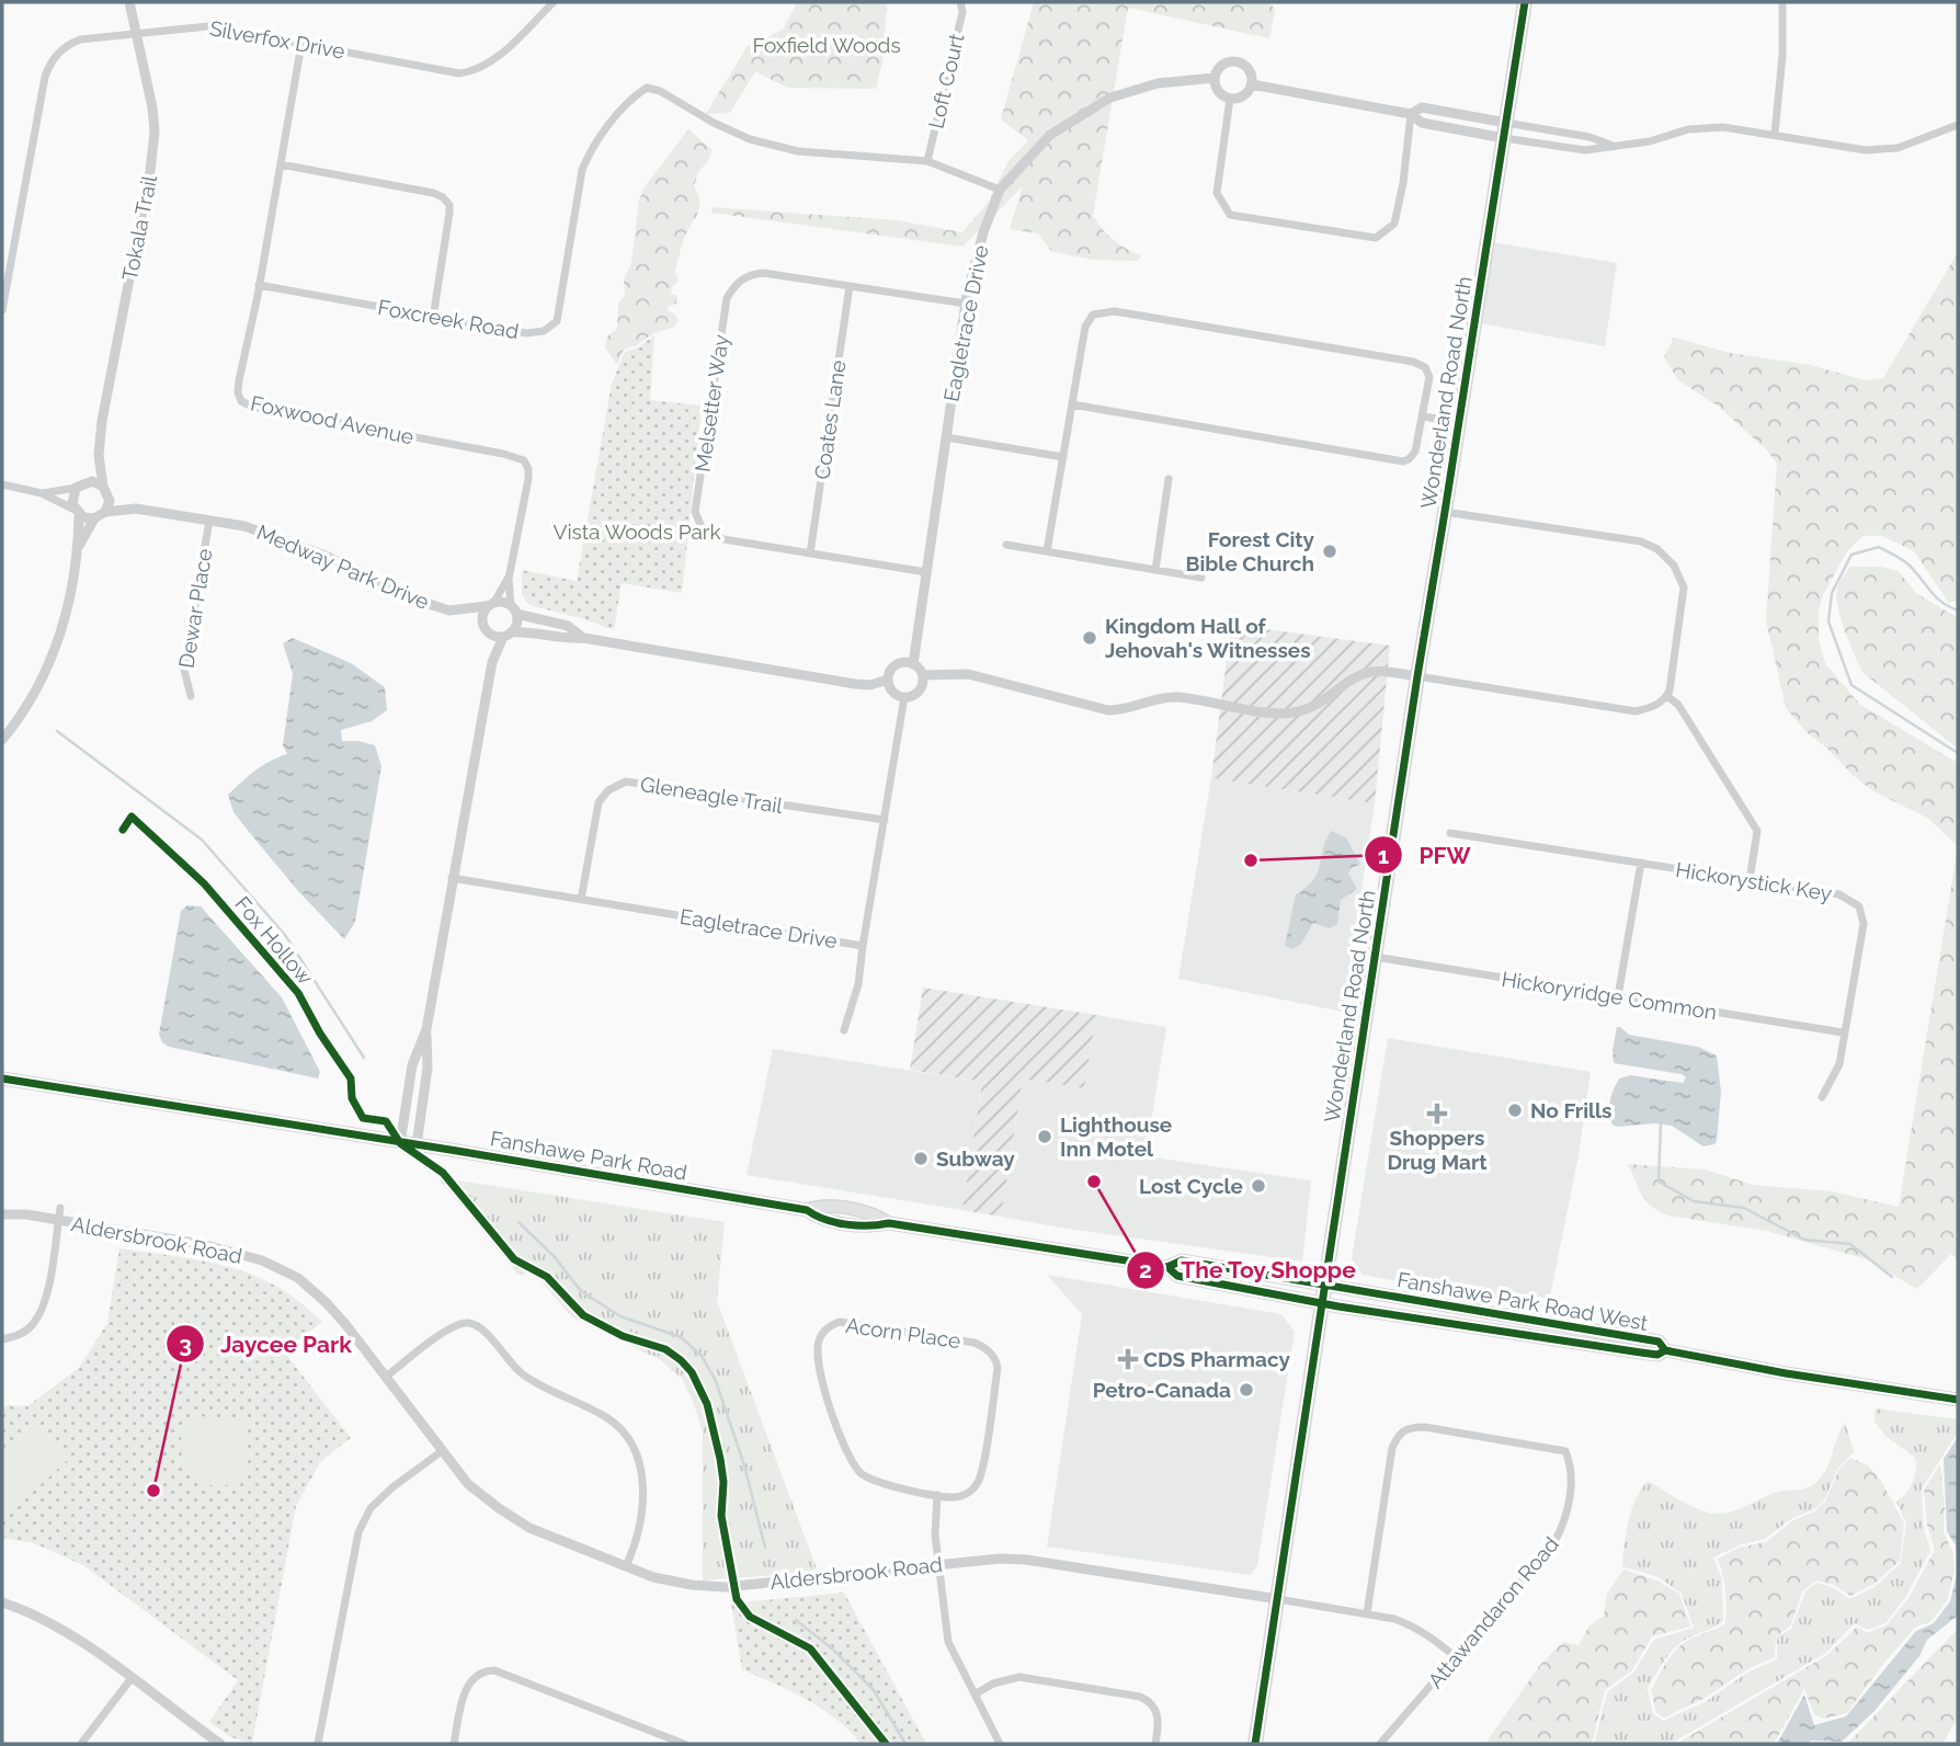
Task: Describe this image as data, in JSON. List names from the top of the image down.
{
  "streets": {
    "main road": ["Wonderland Road North", "Fanshawe Park Road", "Fanshawe Park Road West"],
    "street": [
      "Silverfox Drive",
      "Loft Court",
      "Tokala Trail",
      "Foxcreek Road",
      "Eagletrace Drive",
      "Melsetter Way",
      "Foxwood Avenue",
      "Coates Lane",
      "Medway Park Drive",
      "Dewar Place",
      "Gleneagle Trail",
      "Hickorystick Key",
      "Hickoryridge Common",
      "Aldersbrook Road",
      "Acorn Place",
      "Attawandaron Road"
    ],
    "cycle path": ["Fox Hollow"]
  },
  "crossings": [
    ["Silverfox Drive", "Tokala Trail"],
    ["Silverfox Drive", "Foxwood Avenue"],
    ["Loft Court", "Foxcreek Road"],
    ["Tokala Trail", "Medway Park Drive"],
    ["Foxcreek Road", "Eagletrace Drive"],
    ["Foxcreek Road", "Foxwood Avenue"],
    ["Eagletrace Drive", "Melsetter Way"],
    ["Eagletrace Drive", "Gleneagle Trail"],
    ["Wonderland Road North", "Hickoryridge Common"],
    ["Wonderland Road North", "Fanshawe Park Road"],
    ["Wonderland Road North", "Aldersbrook Road"],
    ["Wonderland Road North", "Fanshawe Park Road West"],
    ["Melsetter Way", "Coates Lane"],
    ["Foxwood Avenue", "Medway Park Drive"],
    ["Medway Park Drive", "Dewar Place"],
    ["Hickorystick Key", "Hickoryridge Common"],
    ["Fanshawe Park Road", "Fanshawe Park Road West"],
    ["Aldersbrook Road", "Attawandaron Road"]
  ],
  "parks": ["Foxfield Woods", "Vista Woods Park"],
  "places": {
    "other": [
      "Forest City Bible Church",
      "Kingdom Hall of Jehovah's Witnesses",
      "PFW",
      "No Frills",
      "Lighthouse Inn Motel",
      "Subway",
      "The Toy Shoppe",
      "Lost Cycle",
      "Petro-Canada",
      "Jaycee Park"
    ],
    "health": ["Shoppers Drug Mart", "CDS Pharmacy"]
  }
}
